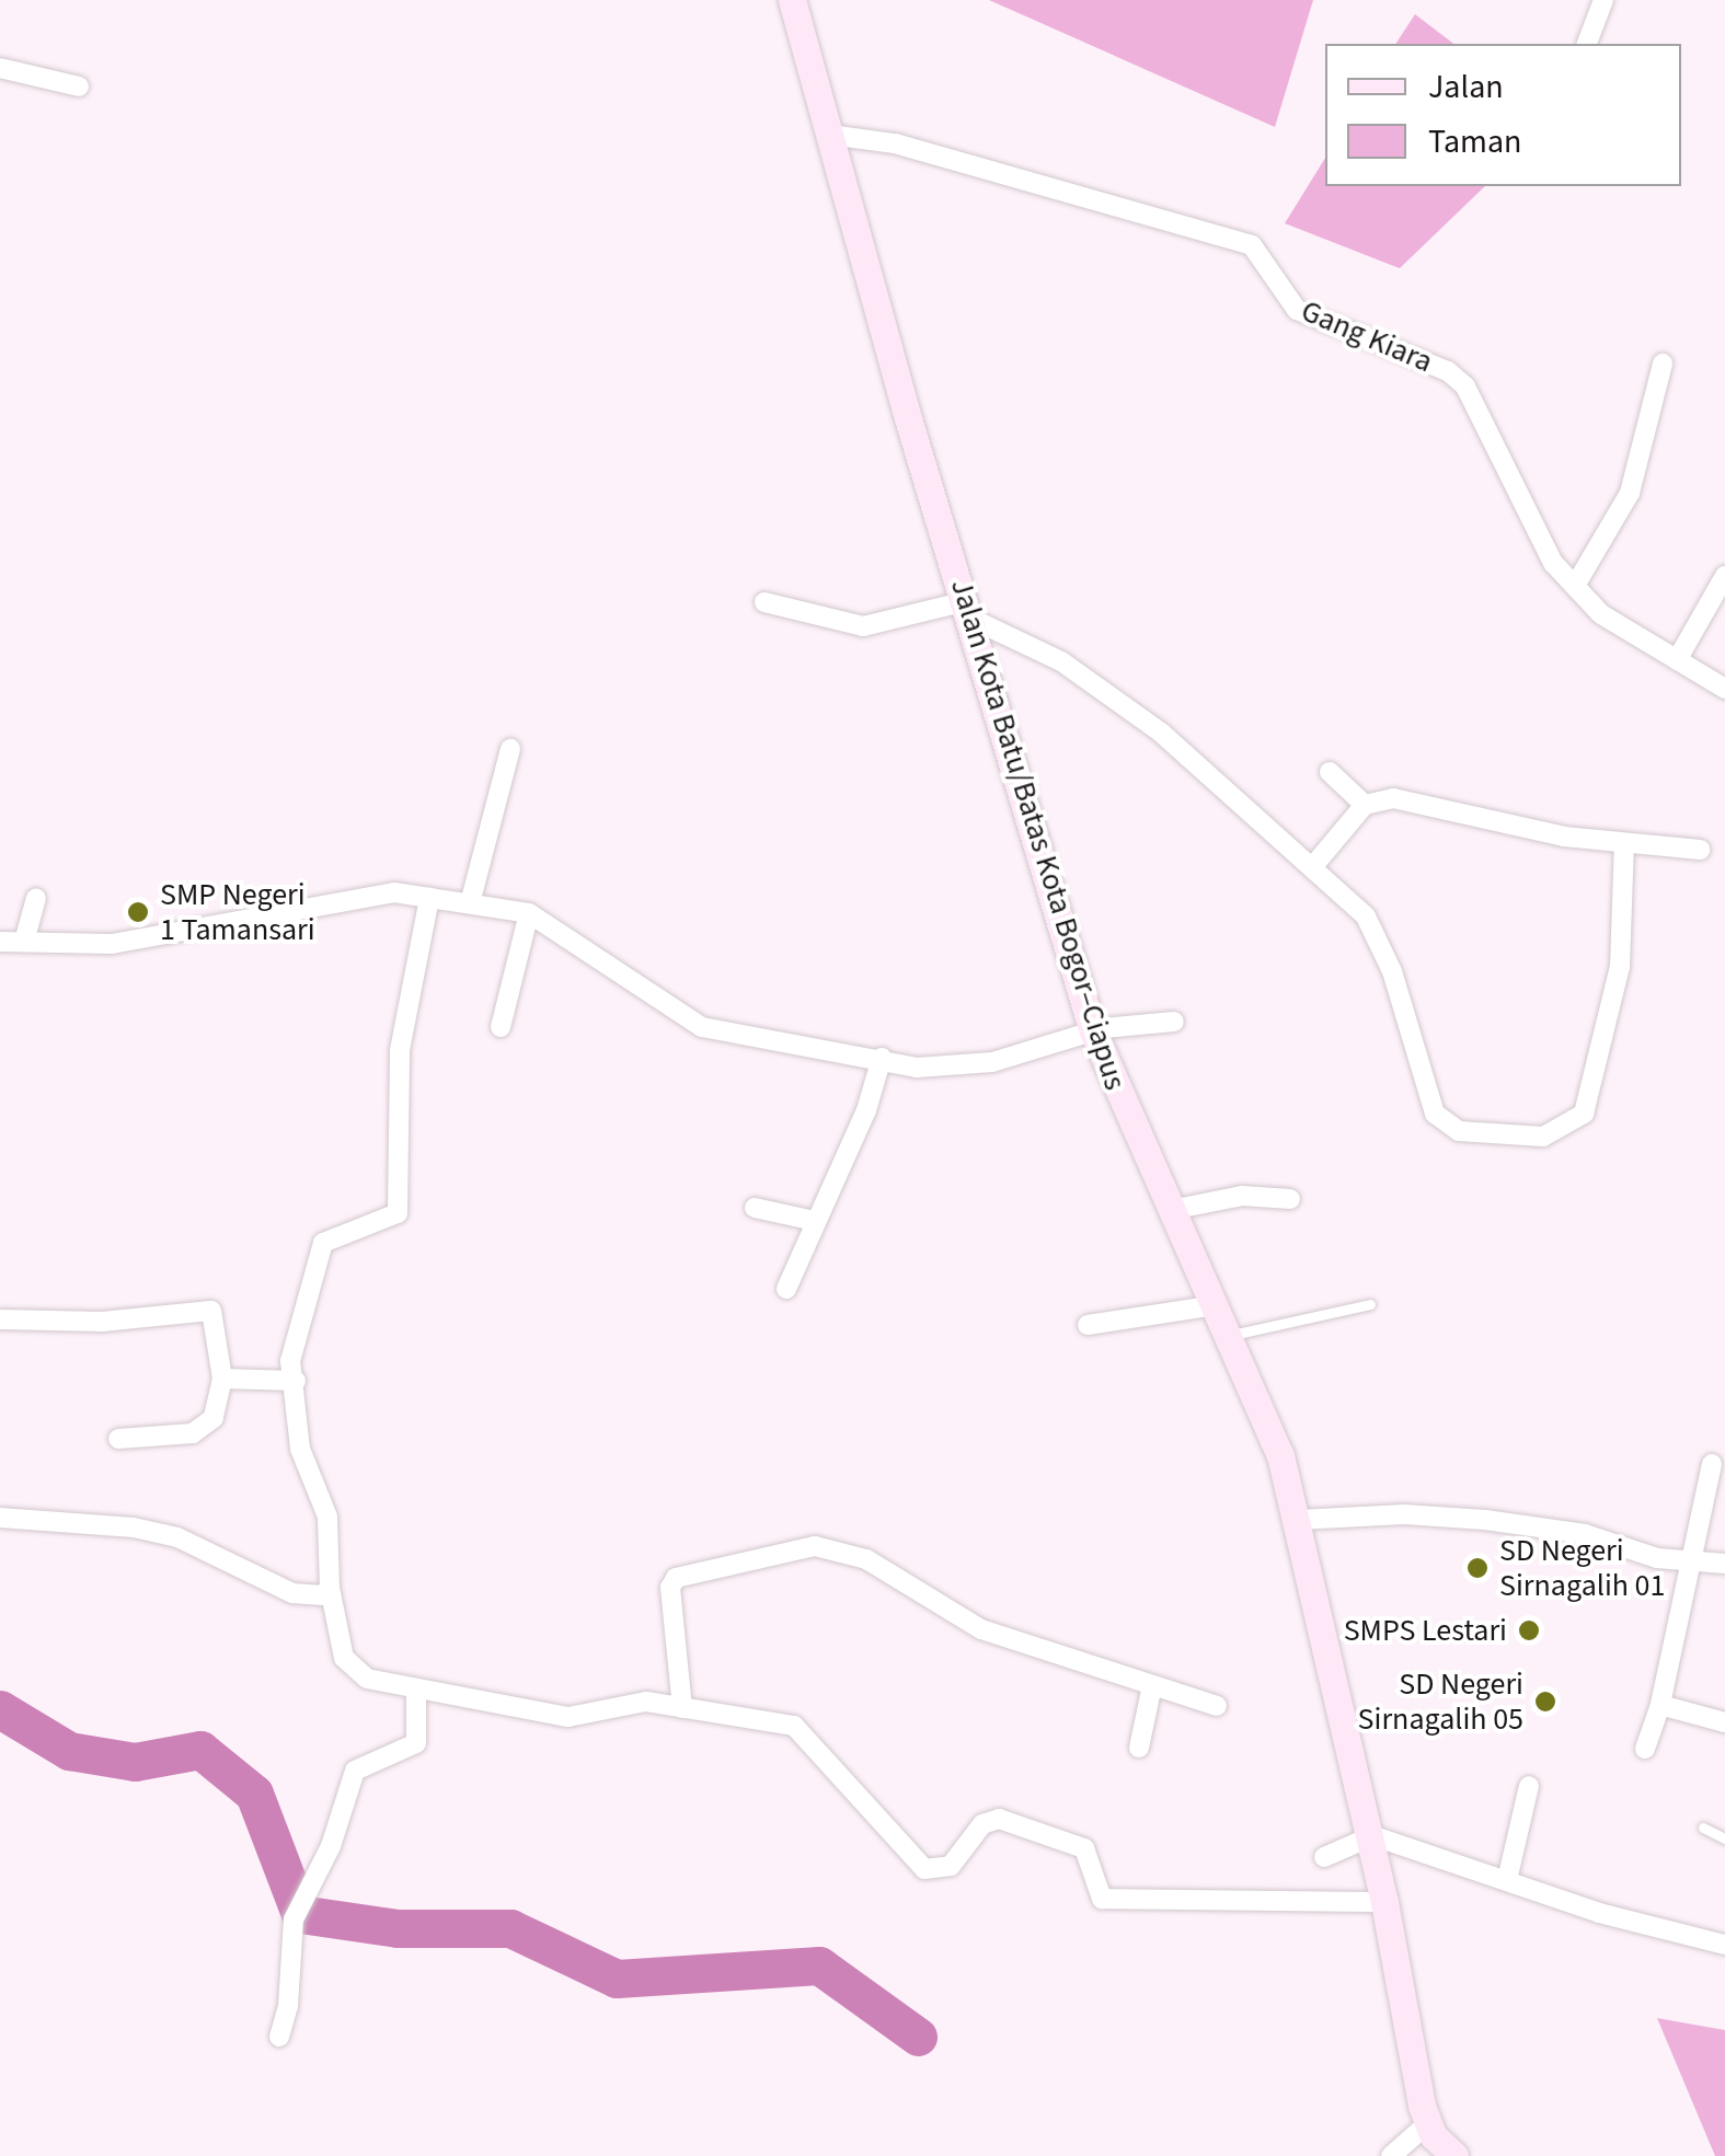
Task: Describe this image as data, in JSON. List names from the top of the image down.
{
  "streets": {
    "main road": ["Jalan Kota Batu/Batas Kota Bogor–Ciapus"],
    "street": ["Gang Kiara"]
  },
  "crossings": [
    ["Gang Kiara", "Jalan Kota Batu/Batas Kota Bogor–Ciapus"]
  ],
  "places": [
    "SMP Negeri 1 Tamansari",
    "SD Negeri Sirnagalih 01",
    "SMPS Lestari",
    "SD Negeri Sirnagalih 05"
  ],
  "legend": ["Jalan", "Taman"]
}
